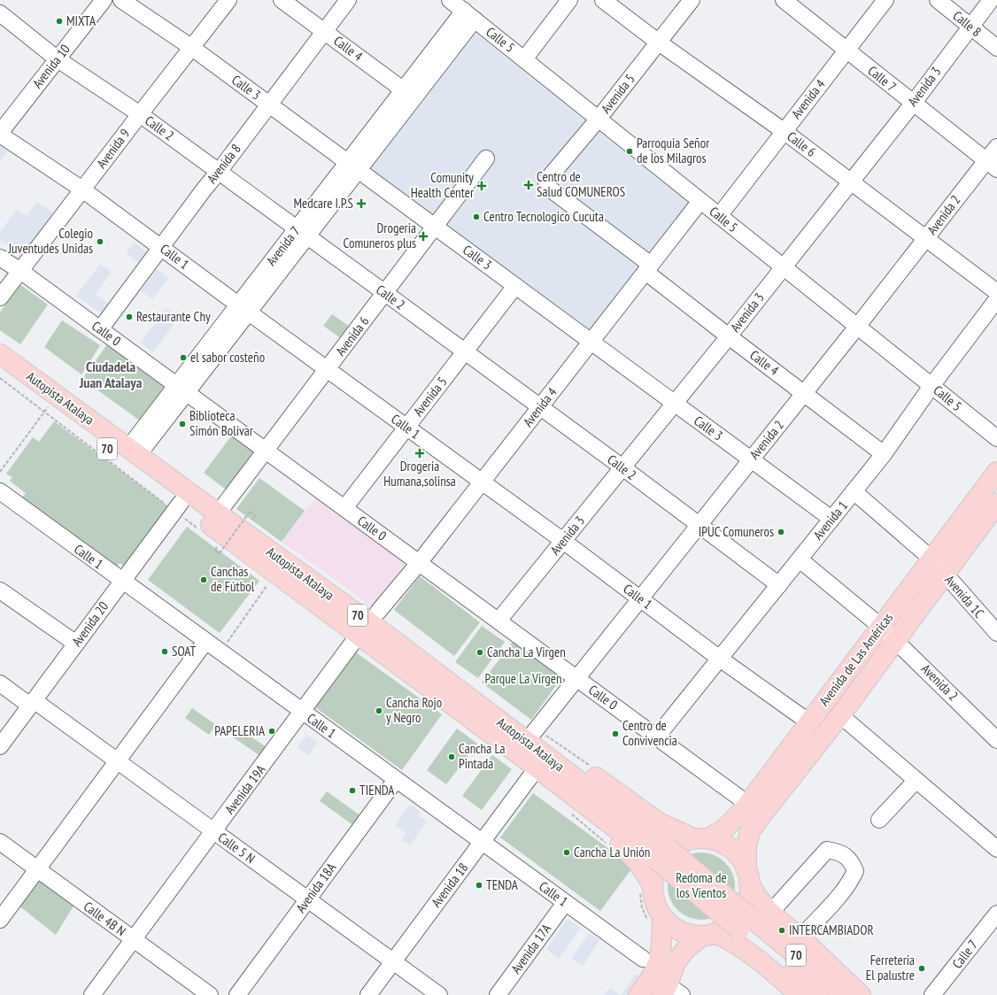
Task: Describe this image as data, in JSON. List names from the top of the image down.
{
  "streets": {
    "main road": ["Autopista Atalaya", "70", "Avenida de Las Américas"],
    "street": [
      "Calle 8",
      "Calle 5",
      "Calle 4",
      "Avenida 10",
      "Calle 7",
      "Avenida 3",
      "Calle 3",
      "Avenida 5",
      "Avenida 4",
      "Calle 2",
      "Calle 6",
      "Avenida 9",
      "Avenida 8",
      "Avenida 2",
      "Avenida 7",
      "Calle 1",
      "Calle 0",
      "Avenida 6",
      "Avenida 1",
      "Avenida 1C",
      "Avenida 20",
      "Avenida 19A",
      "Calle 5 N",
      "Avenida 18",
      "Avenida 18A",
      "Calle 4B N",
      "Avenida 17A"
    ]
  },
  "crossings": [
    ["Calle 8", "Avenida 3"],
    ["Calle 5", "Avenida 3"],
    ["Calle 5", "Avenida 5"],
    ["Calle 5", "Avenida 4"],
    ["Calle 5", "Avenida 2"],
    ["Calle 5", "Avenida 7"],
    ["Calle 5", "Avenida 1"],
    ["Calle 4", "Avenida 3"],
    ["Calle 4", "Avenida 5"],
    ["Calle 4", "Avenida 4"],
    ["Calle 4", "Avenida 8"],
    ["Calle 4", "Avenida 2"],
    ["Calle 4", "Avenida 7"],
    ["Calle 4", "Avenida 1"],
    ["Avenida 10", "Calle 2"],
    ["Avenida 10", "Calle 1"],
    ["Calle 7", "Avenida 3"],
    ["Calle 7", "Avenida 4"],
    ["Calle 7", "Avenida 2"],
    ["Avenida 3", "Calle 3"],
    ["Avenida 3", "Calle 2"],
    ["Avenida 3", "Calle 6"],
    ["Avenida 3", "Calle 1"],
    ["Avenida 3", "Calle 0"],
    ["Calle 3", "Avenida 5"],
    ["Calle 3", "Avenida 4"],
    ["Calle 3", "Avenida 9"],
    ["Calle 3", "Avenida 8"],
    ["Calle 3", "Avenida 2"],
    ["Calle 3", "Avenida 7"],
    ["Calle 3", "Avenida 6"],
    ["Calle 3", "Avenida 1"],
    ["Avenida 5", "Calle 2"],
    ["Avenida 5", "Calle 6"],
    ["Avenida 5", "Calle 1"],
    ["Avenida 5", "Calle 0"],
    ["Avenida 4", "Calle 2"],
    ["Avenida 4", "Calle 6"],
    ["Avenida 4", "Calle 1"],
    ["Avenida 4", "Calle 0"],
    ["Calle 2", "Avenida 9"],
    ["Calle 2", "Avenida 8"],
    ["Calle 2", "Avenida 2"],
    ["Calle 2", "Avenida 7"],
    ["Calle 2", "Avenida 6"],
    ["Calle 2", "Avenida 1"],
    ["Calle 6", "Avenida 2"],
    ["Avenida 9", "Calle 1"],
    ["Avenida 9", "Calle 0"],
    ["Avenida 8", "Calle 1"],
    ["Avenida 8", "Calle 0"],
    ["Avenida 2", "Calle 1"],
    ["Avenida 2", "Calle 0"],
    ["Avenida 2", "Avenida 1"],
    ["Avenida 2", "Avenida de Las Américas"],
    ["Avenida 7", "Calle 1"],
    ["Avenida 7", "Calle 0"],
    ["Avenida 7", "Autopista Atalaya"],
    ["Calle 1", "Avenida 6"],
    ["Calle 1", "Avenida 1"],
    ["Calle 1", "Avenida 20"],
    ["Calle 1", "Avenida de Las Américas"],
    ["Calle 1", "Avenida 19A"],
    ["Calle 1", "Avenida 18"],
    ["Calle 1", "Avenida 18A"],
    ["Calle 1", "Avenida 17A"],
    ["Calle 0", "Avenida 6"],
    ["Calle 0", "Avenida 1"],
    ["Avenida 6", "Autopista Atalaya"],
    ["Autopista Atalaya", "70"],
    ["Autopista Atalaya", "Avenida 20"],
    ["Autopista Atalaya", "Avenida 19A"],
    ["Avenida 1", "Avenida 1C"],
    ["Avenida 1C", "Avenida de Las Américas"],
    ["Avenida 20", "Calle 5 N"],
    ["Avenida 19A", "Calle 5 N"],
    ["Avenida 19A", "Calle 4B N"],
    ["Calle 5 N", "Avenida 18"],
    ["Calle 5 N", "Avenida 18A"]
  ],
  "districts": ["Ciudadela Juan Atalaya"],
  "parks": ["Parque La Virgen", "Redoma de los Vientos"],
  "places": {
    "other": [
      "MIXTA",
      "Parroquia Señor de los Milagros",
      "Centro Tecnologico Cucuta",
      "Colegio Juventudes Unidas",
      "Restaurante Chy",
      "el sabor costeño",
      "Biblioteca Simón Bolívar",
      "IPUC Comuneros",
      "Canchas de Fútbol",
      "SOAT",
      "Cancha La Virgen",
      "Cancha Rojo y Negro",
      "PAPELERIA",
      "Centro de Convivencia",
      "Cancha La Pintada",
      "TIENDA",
      "Cancha La Unión",
      "TENDA",
      "INTERCAMBIADOR",
      "Ferreteria El palustre"
    ],
    "health": [
      "Centro de Salud COMUNEROS",
      "Comunity Health Center",
      "Medcare I.P.S",
      "Drogeria Comuneros plus",
      "Drogeria Humana,solinsa"
    ]
  }
}
